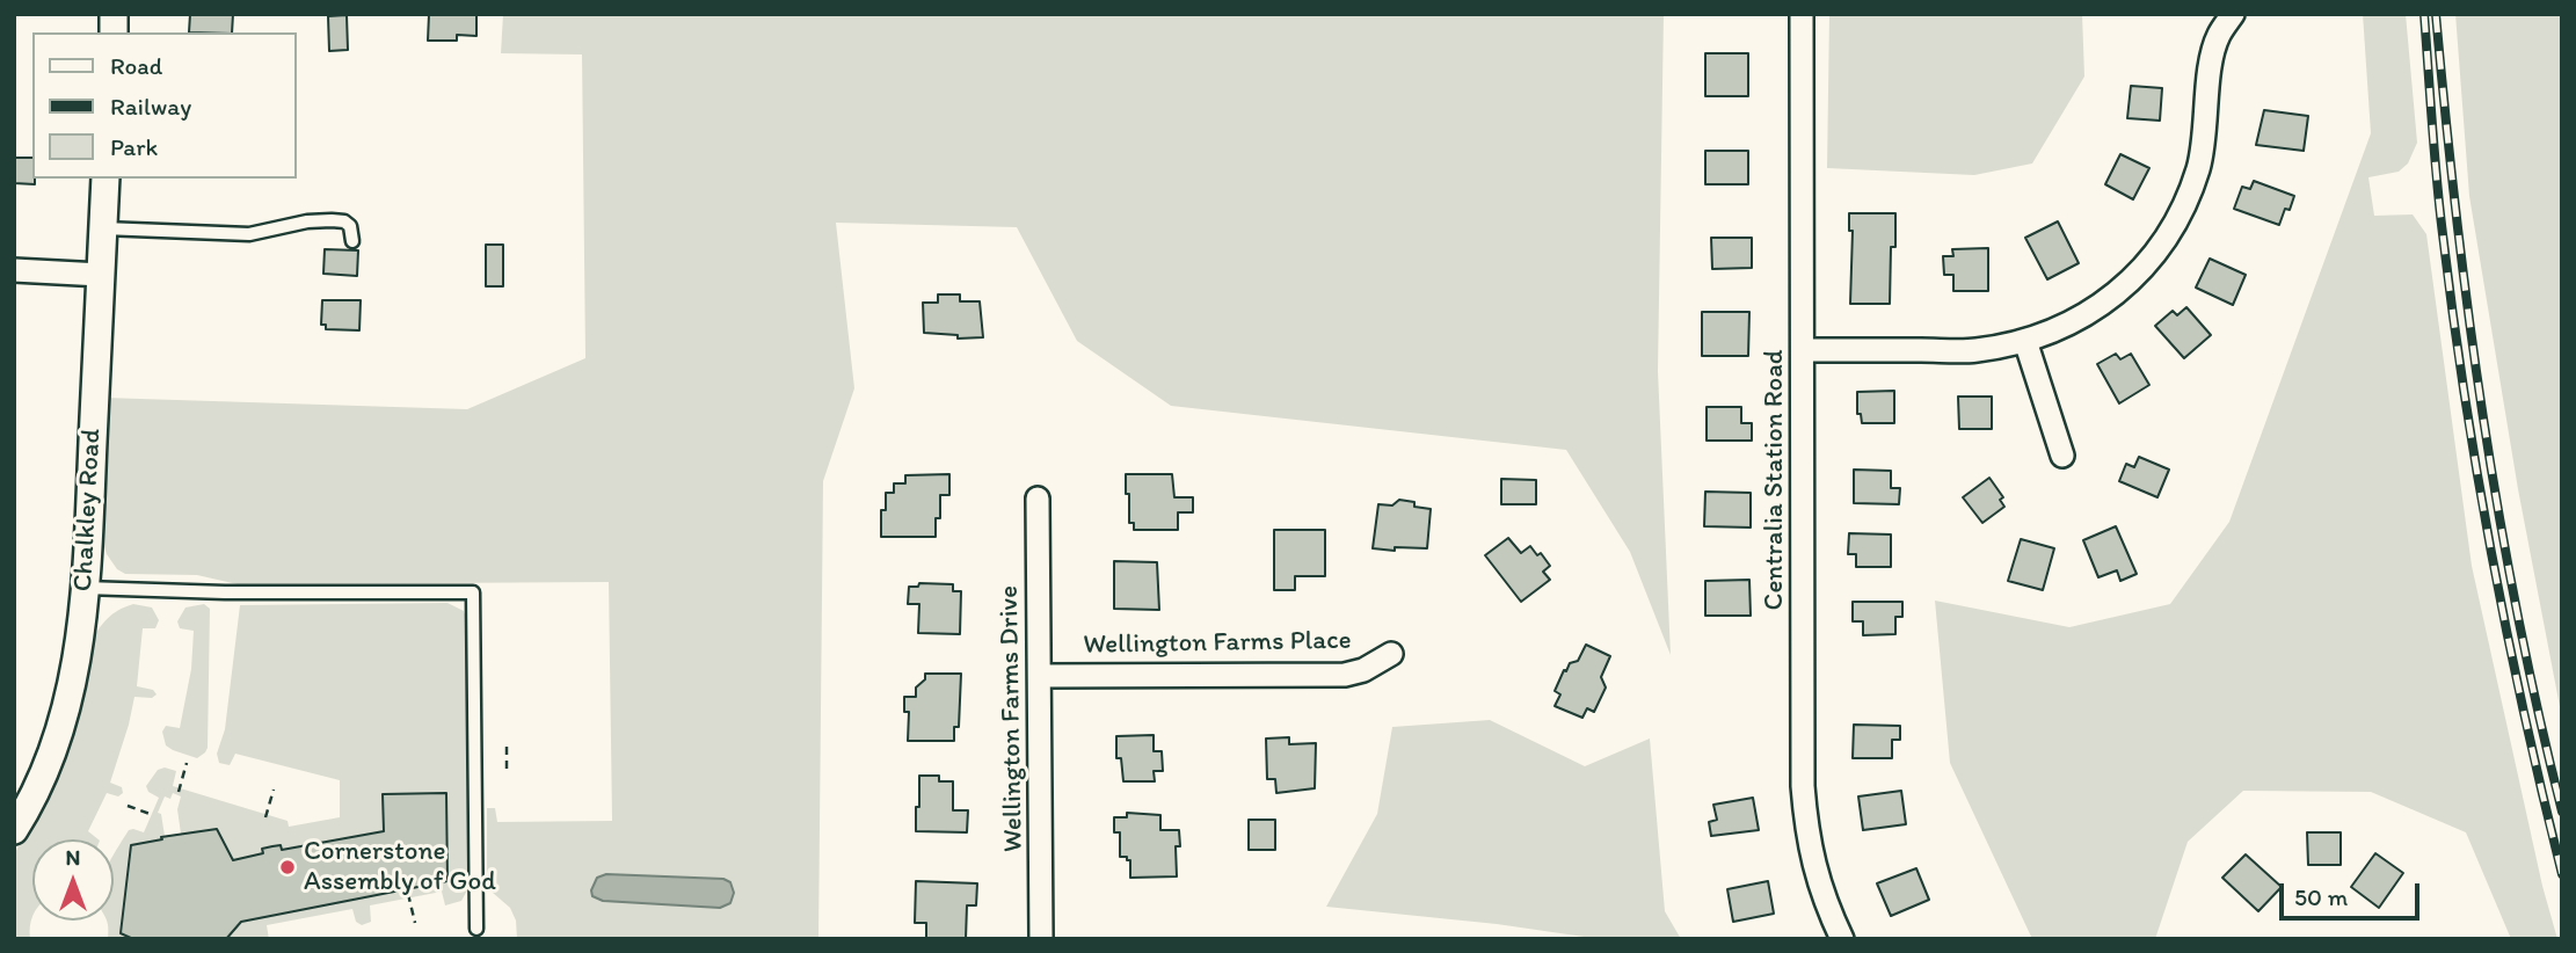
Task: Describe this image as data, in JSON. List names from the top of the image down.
{
  "streets": {
    "street": [
      "Centralia Station Road",
      "Chalkley Road",
      "Wellington Farms Place",
      "Wellington Farms Drive"
    ]
  },
  "crossings": [
    ["Wellington Farms Place", "Wellington Farms Drive"]
  ],
  "places": ["Cornerstone Assembly of God"],
  "legend": ["Road", "Railway", "Park"],
  "scale_bar": "50 m",
  "north": "top"
}
